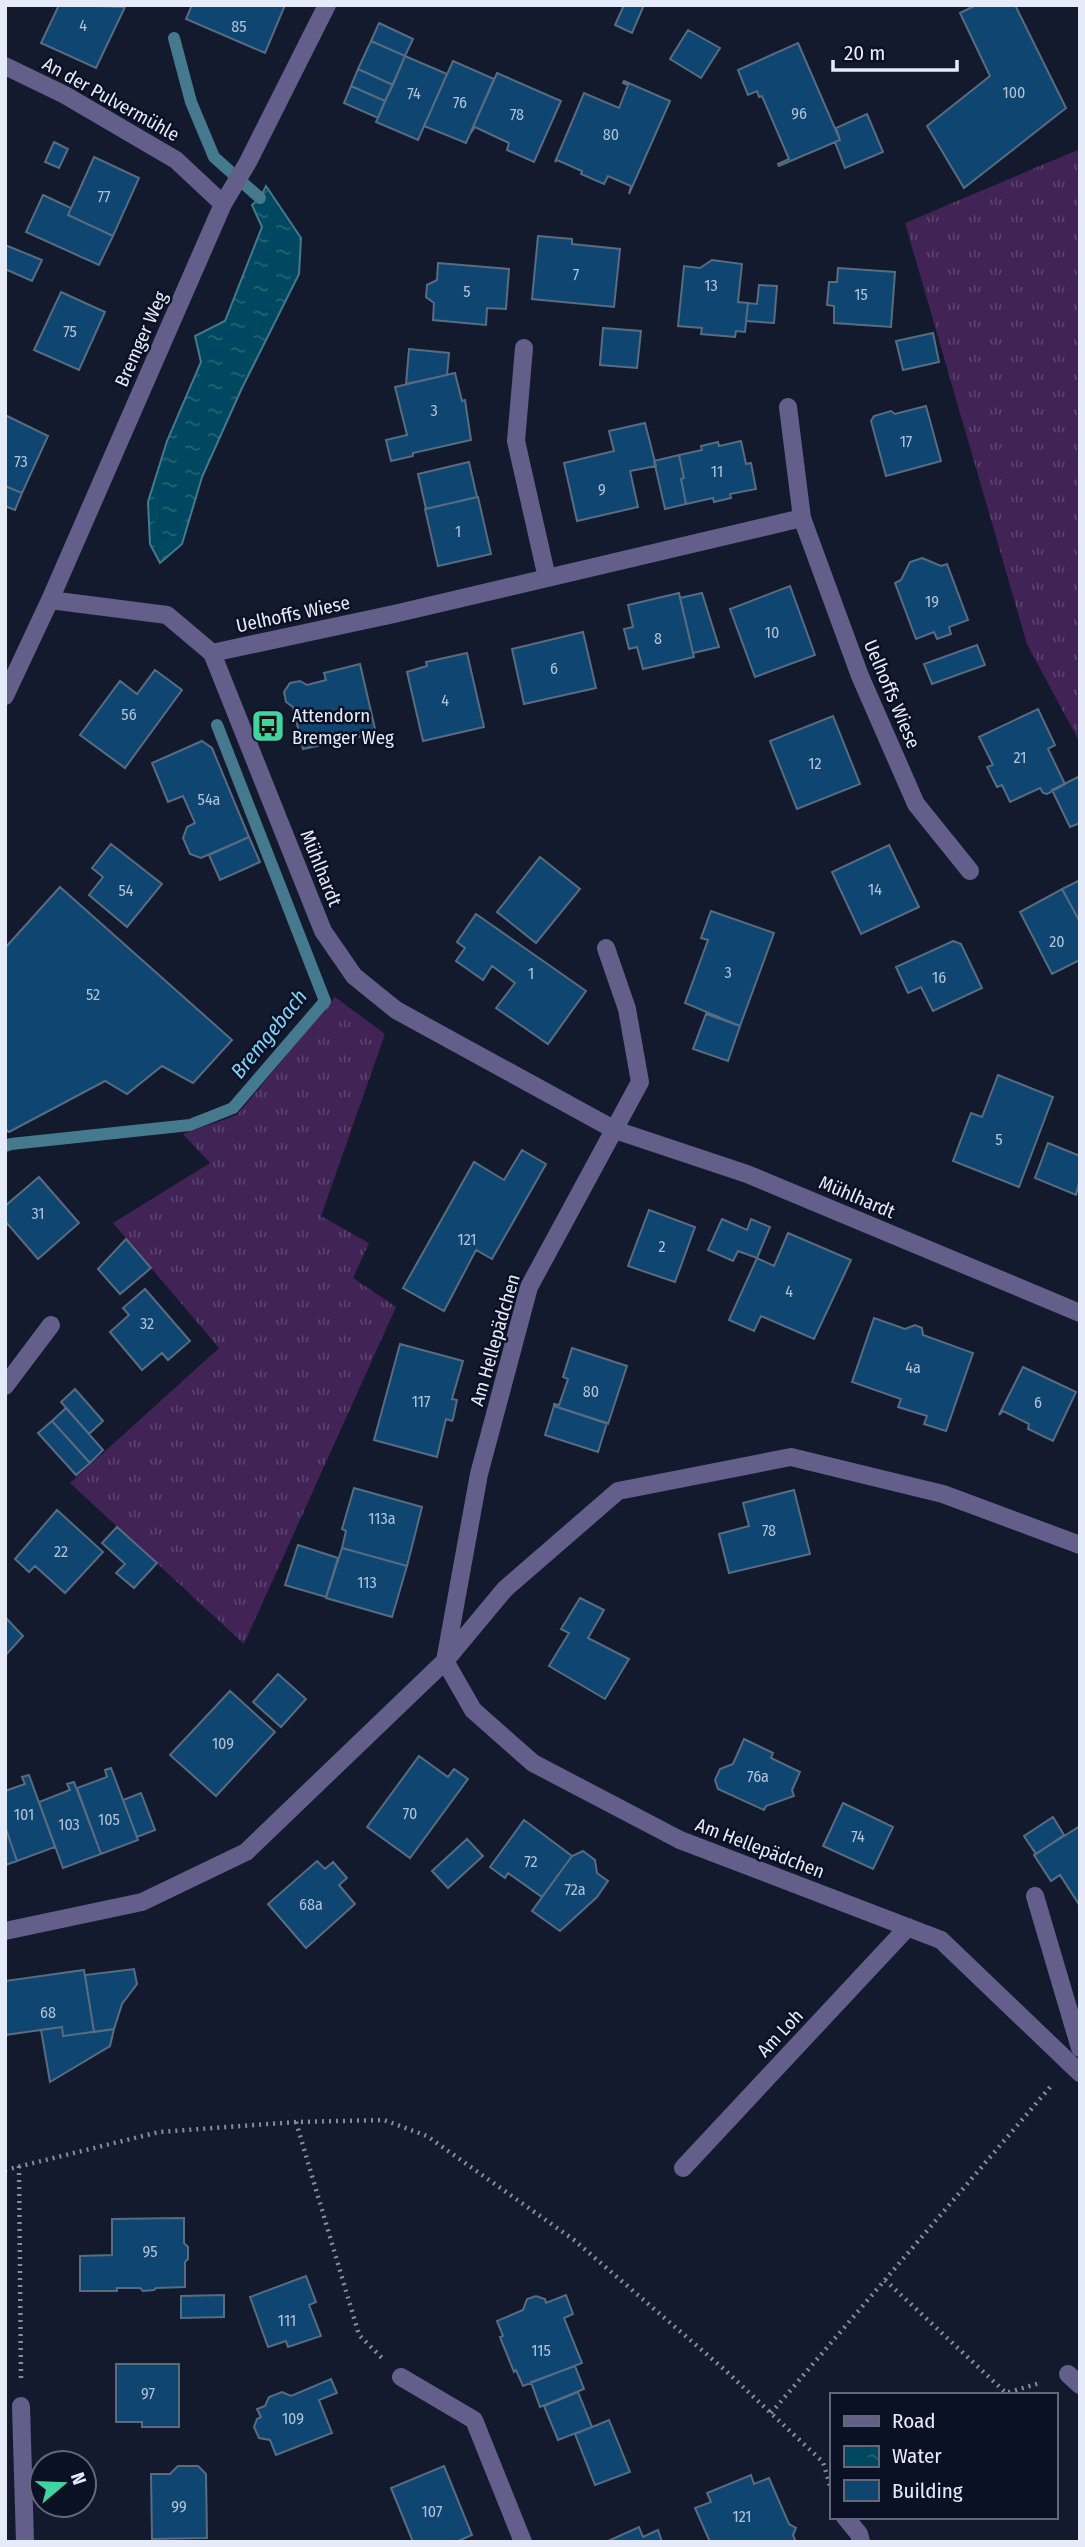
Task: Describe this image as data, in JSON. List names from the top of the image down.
{
  "streets": {
    "street": [
      "An der Pulvermühle",
      "Bremger Weg",
      "Uelhoffs Wiese",
      "Mühlhardt",
      "Am Hellepädchen",
      "Am Loh"
    ]
  },
  "crossings": [
    ["An der Pulvermühle", "Bremger Weg"],
    ["Bremger Weg", "Mühlhardt"],
    ["Uelhoffs Wiese", "Mühlhardt"],
    ["Mühlhardt", "Am Hellepädchen"],
    ["Am Hellepädchen", "Am Loh"]
  ],
  "water": ["Bremgebach"],
  "places": {
    "bus stop": ["Attendorn Bremger Weg"]
  },
  "house_numbers": [
    "4",
    "85",
    "100",
    "74",
    "76",
    "96",
    "78",
    "80",
    "77",
    "7",
    "13",
    "5",
    "15",
    "75",
    "3",
    "17",
    "73",
    "11",
    "9",
    "1",
    "19",
    "10",
    "8",
    "6",
    "4",
    "56",
    "21",
    "12",
    "54a",
    "14",
    "54",
    "20",
    "3",
    "1",
    "16",
    "52",
    "5",
    "31",
    "121",
    "2",
    "4",
    "32",
    "4a",
    "80",
    "117",
    "6",
    "113a",
    "78",
    "22",
    "113",
    "109",
    "76a",
    "70",
    "101",
    "105",
    "103",
    "74",
    "72",
    "72a",
    "68a",
    "68",
    "95",
    "111",
    "115",
    "97",
    "109",
    "99",
    "107",
    "121"
  ],
  "legend": ["Road", "Water", "Building"],
  "scale_bar": "20 m",
  "north": "right"
}
